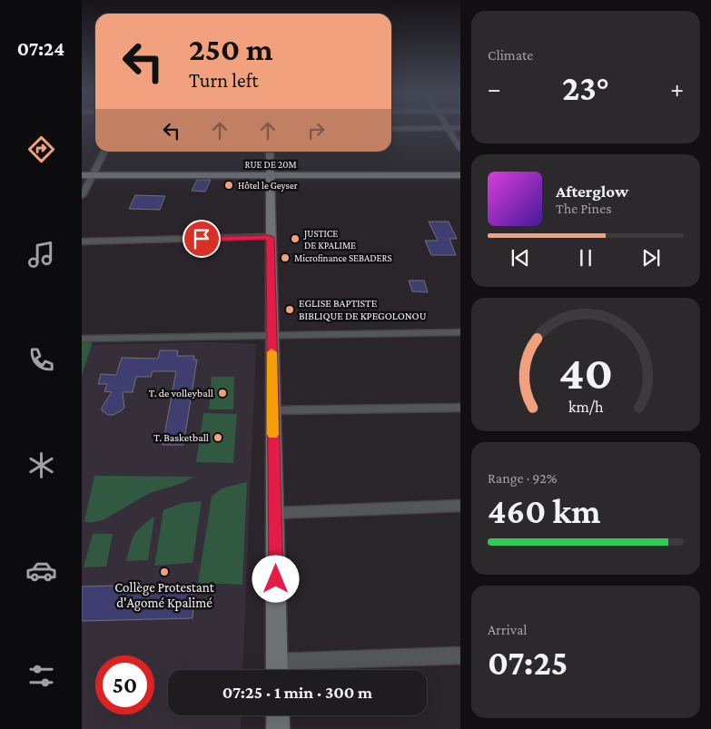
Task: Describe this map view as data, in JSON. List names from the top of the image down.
{
  "streets": {
    "main road": ["RUE DE 20M"]
  },
  "places": [
    "Hôtel le Geyser",
    "JUSTICE DE KPALIME",
    "Microfinance SEBADERS",
    "EGLISE BAPTISTE BIBLIQUE DE KPEGOLONOU",
    "T. de volleyball",
    "T. Basketball",
    "Collège Protestant d'Agomé Kpalimé"
  ],
  "page": {
    "tabs": "07:24",
    "tile": [
      "Climate",
      ["Range · 92%", "460 km"],
      ["Arrival", "07:25"]
    ],
    "turn": ["250 m", "Turn left"],
    "heat": ["−", "23°", "+"],
    "song": ["Afterglow", "The Pines"],
    "limit": "50",
    "trip": "07:25 · 1 min · 300 m",
    "gauge": ["40", "km/h"]
  }
}
